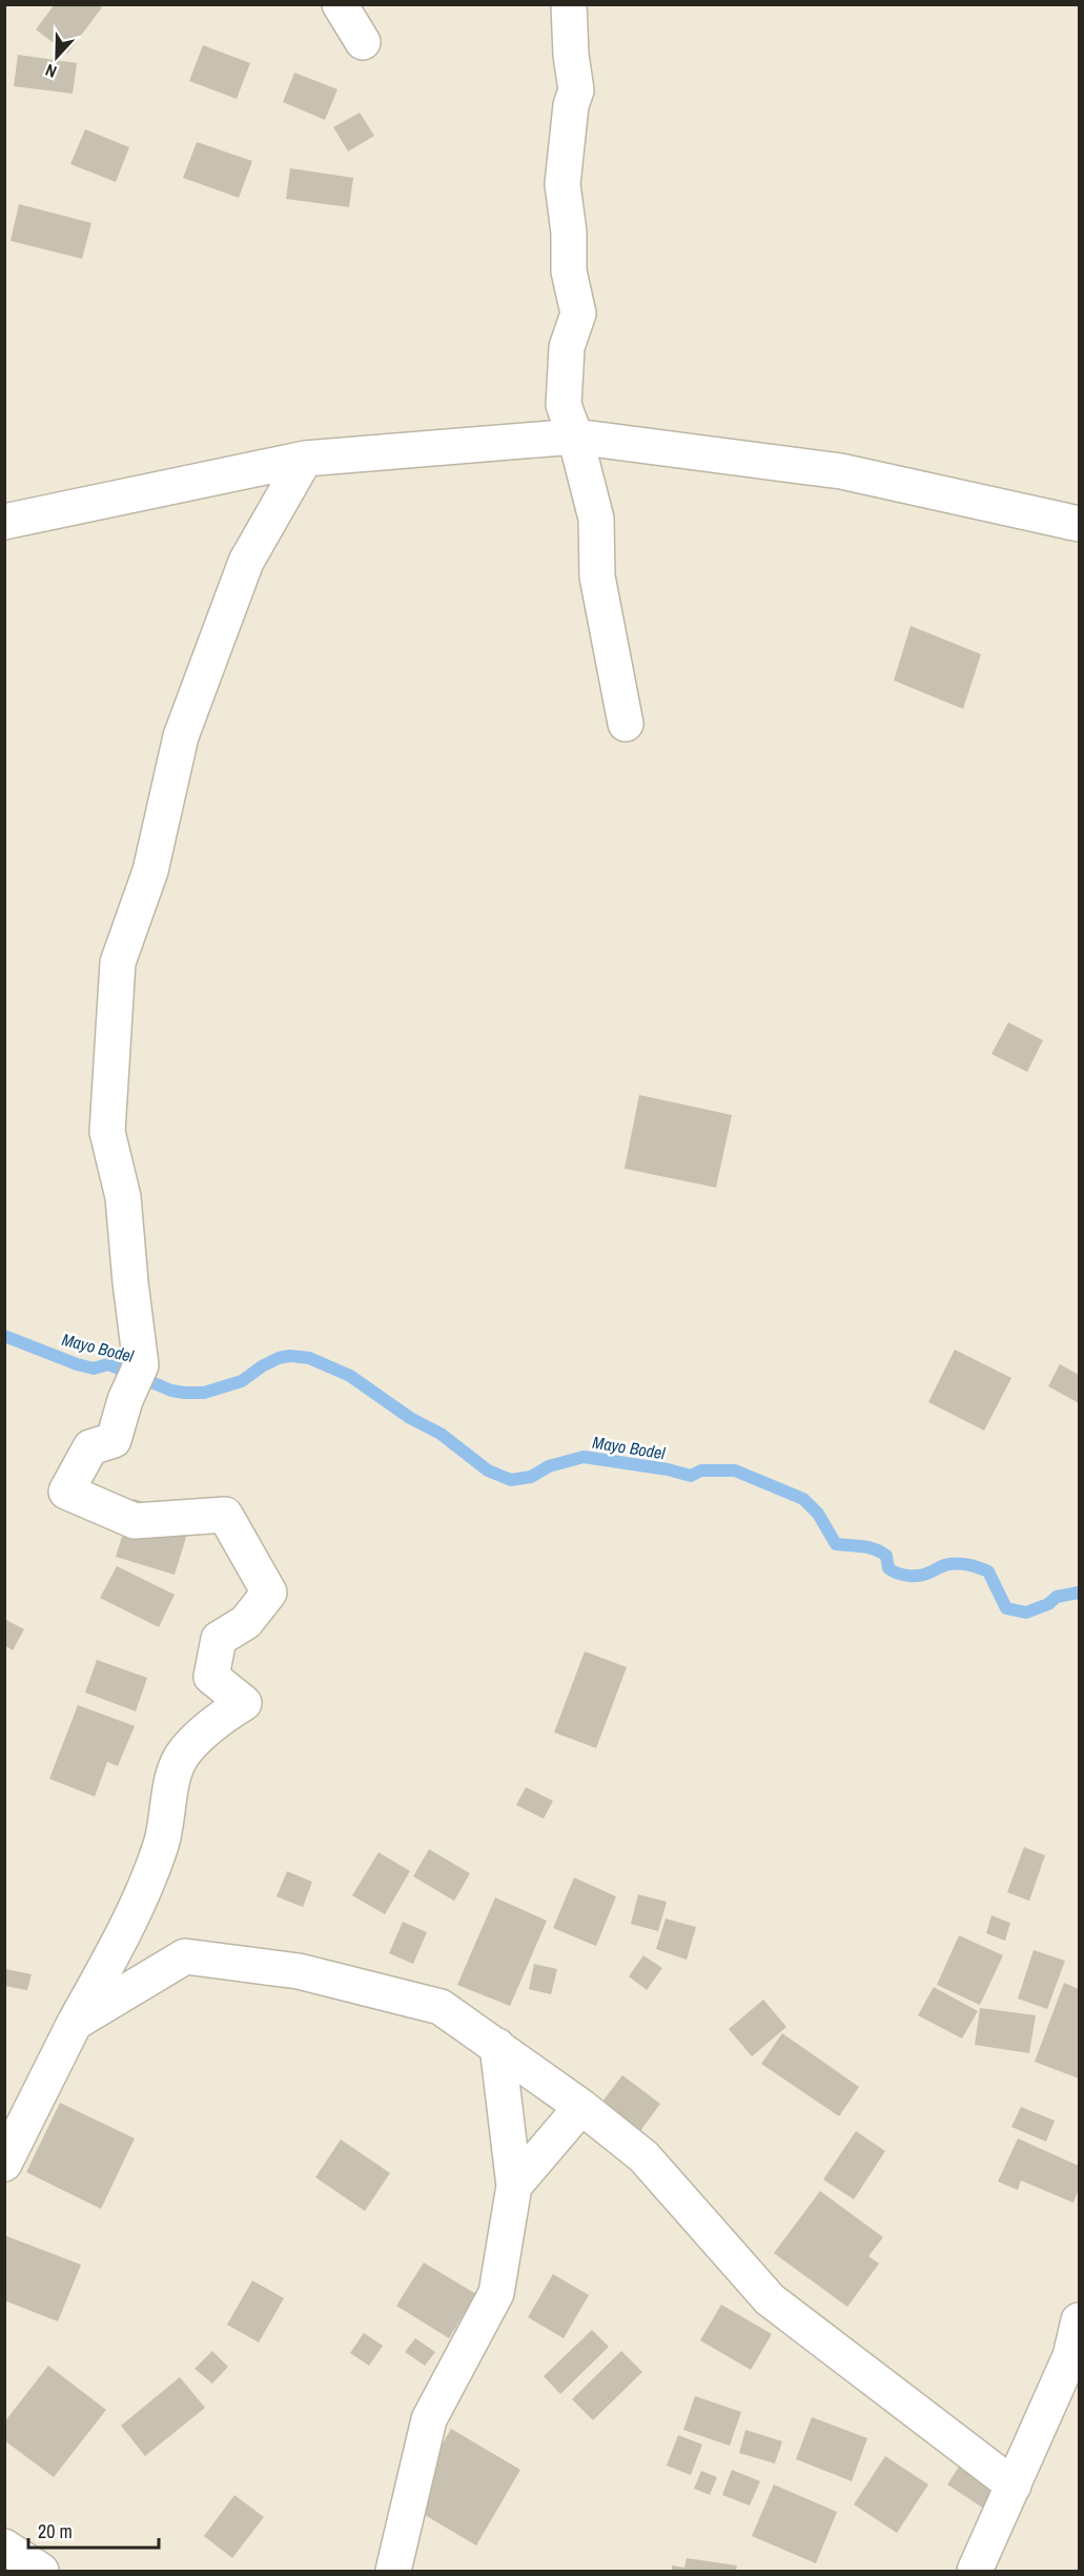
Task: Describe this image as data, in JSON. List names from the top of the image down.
{
  "water": ["Mayo Bodel"],
  "scale_bar": "20 m",
  "north": "bottom"
}
